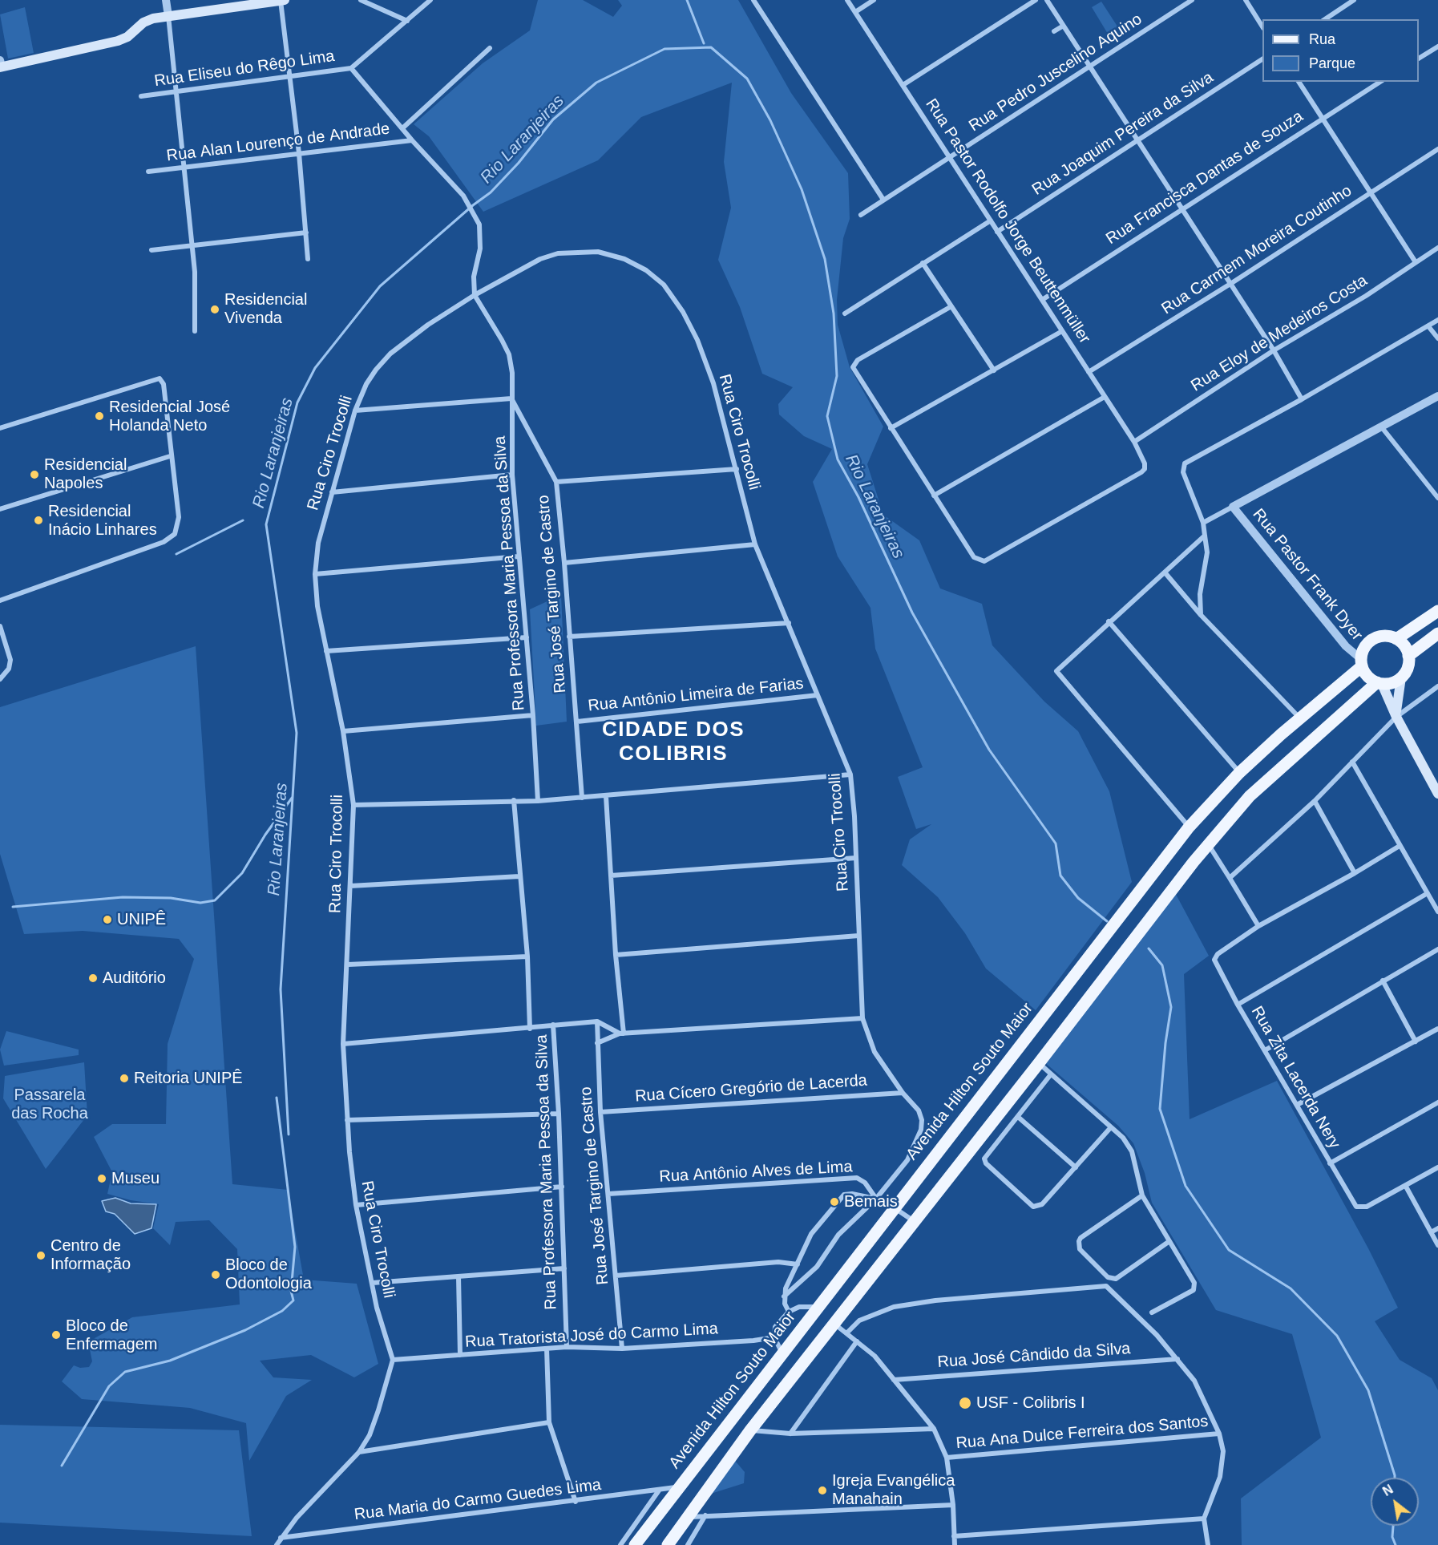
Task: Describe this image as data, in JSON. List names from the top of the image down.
{
  "streets": {
    "main road": ["Avenida Hilton Souto Maior"],
    "street": [
      "Rua Eliseu do Rêgo Lima",
      "Rua Pedro Juscelino Aquino",
      "Rua Joaquim Pereira da Silva",
      "Rua Alan Lourenço de Andrade",
      "Rua Francisca Dantas de Souza",
      "Rua Pastor Rodolfo Jorge Beuttenmüller",
      "Rua Carmem Moreira Coutinho",
      "Rua Eloy de Medeiros Costa",
      "Rua Ciro Trocolli",
      "Rua Professora Maria Pessoa da Silva",
      "Rua Pastor Frank Dyer",
      "Rua José Targino de Castro",
      "Rua Antônio Limeira de Farias",
      "Rua Zita Lacerda Nery",
      "Rua Cícero Gregório de Lacerda",
      "Rua Antônio Alves de Lima",
      "Rua Tratorista José do Carmo Lima",
      "Rua José Cândido da Silva",
      "Rua Ana Dulce Ferreira dos Santos",
      "Rua Maria do Carmo Guedes Lima"
    ]
  },
  "crossings": [
    ["Rua Pedro Juscelino Aquino", "Rua Pastor Rodolfo Jorge Beuttenmüller"],
    ["Rua Joaquim Pereira da Silva", "Rua Pastor Rodolfo Jorge Beuttenmüller"],
    ["Rua Francisca Dantas de Souza", "Rua Pastor Rodolfo Jorge Beuttenmüller"],
    ["Rua Pastor Rodolfo Jorge Beuttenmüller", "Rua Carmem Moreira Coutinho"],
    ["Rua Pastor Rodolfo Jorge Beuttenmüller", "Rua Eloy de Medeiros Costa"],
    ["Rua Ciro Trocolli", "Rua Professora Maria Pessoa da Silva"],
    ["Rua Ciro Trocolli", "Rua Antônio Limeira de Farias"],
    ["Rua Ciro Trocolli", "Rua Cícero Gregório de Lacerda"],
    ["Rua Ciro Trocolli", "Rua Antônio Alves de Lima"],
    ["Rua Ciro Trocolli", "Rua Tratorista José do Carmo Lima"],
    ["Rua Professora Maria Pessoa da Silva", "Rua José Targino de Castro"],
    ["Rua Professora Maria Pessoa da Silva", "Rua Tratorista José do Carmo Lima"],
    ["Rua Pastor Frank Dyer", "Avenida Hilton Souto Maior"],
    ["Rua José Targino de Castro", "Rua Antônio Limeira de Farias"],
    ["Rua José Targino de Castro", "Rua Cícero Gregório de Lacerda"],
    ["Rua José Targino de Castro", "Rua Antônio Alves de Lima"],
    ["Rua José Targino de Castro", "Rua Tratorista José do Carmo Lima"],
    ["Avenida Hilton Souto Maior", "Rua Antônio Alves de Lima"],
    ["Avenida Hilton Souto Maior", "Rua Maria do Carmo Guedes Lima"]
  ],
  "districts": ["CIDADE DOS COLIBRIS"],
  "water": ["Rio Laranjeiras"],
  "parks": ["Passarela das Rocha"],
  "places": [
    "Residencial Vivenda",
    "Residencial José Holanda Neto",
    "Residencial Napoles",
    "Residencial Inácio Linhares",
    "UNIPÊ",
    "Auditório",
    "Reitoria UNIPÊ",
    "Museu",
    "Bemais",
    "Centro de Informação",
    "Bloco de Odontologia",
    "Bloco de Enfermagem",
    "USF - Colibris I",
    "Igreja Evangélica Manahain"
  ],
  "legend": ["Rua", "Parque"],
  "north": "top left"
}
